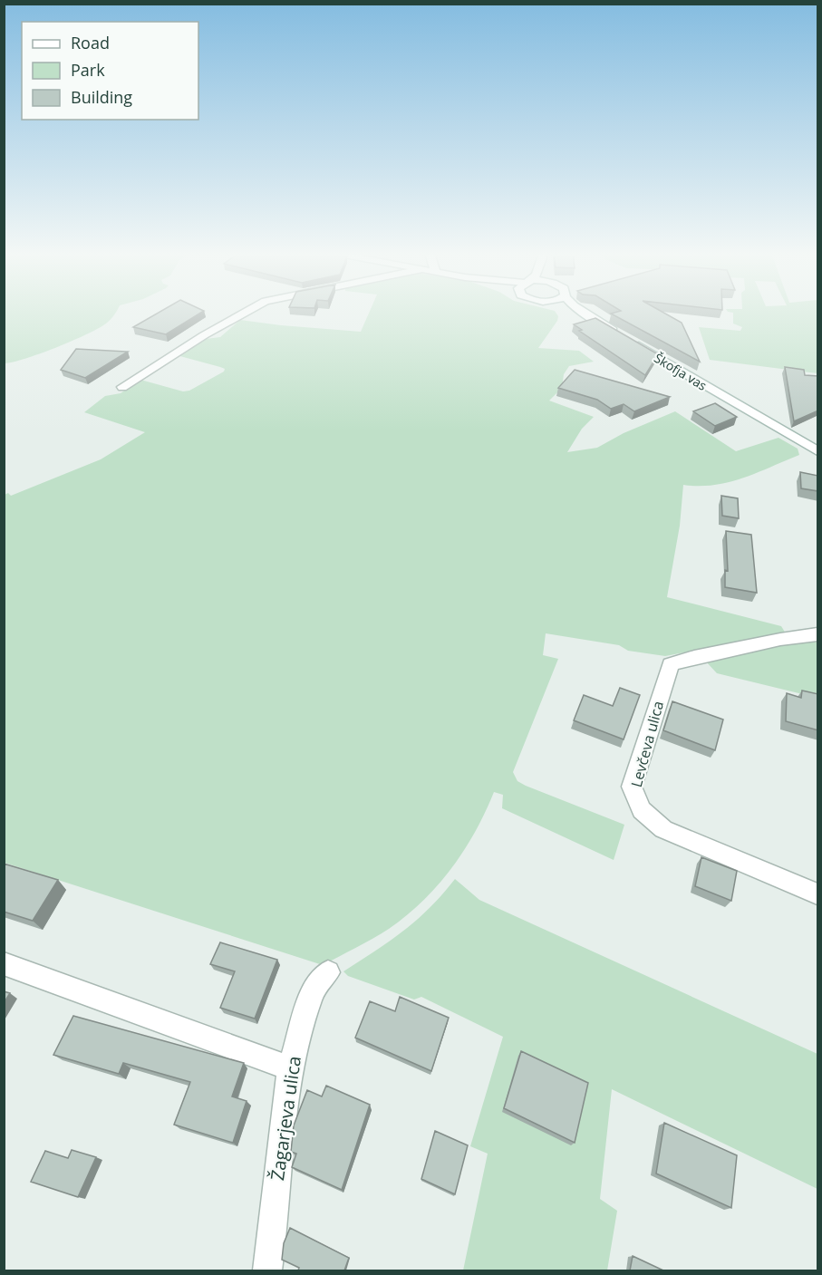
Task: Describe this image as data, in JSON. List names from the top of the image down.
{
  "streets": {
    "street": ["Škofja vas", "Levčeva ulica", "Žagarjeva ulica"]
  },
  "legend": ["Road", "Park", "Building"]
}
